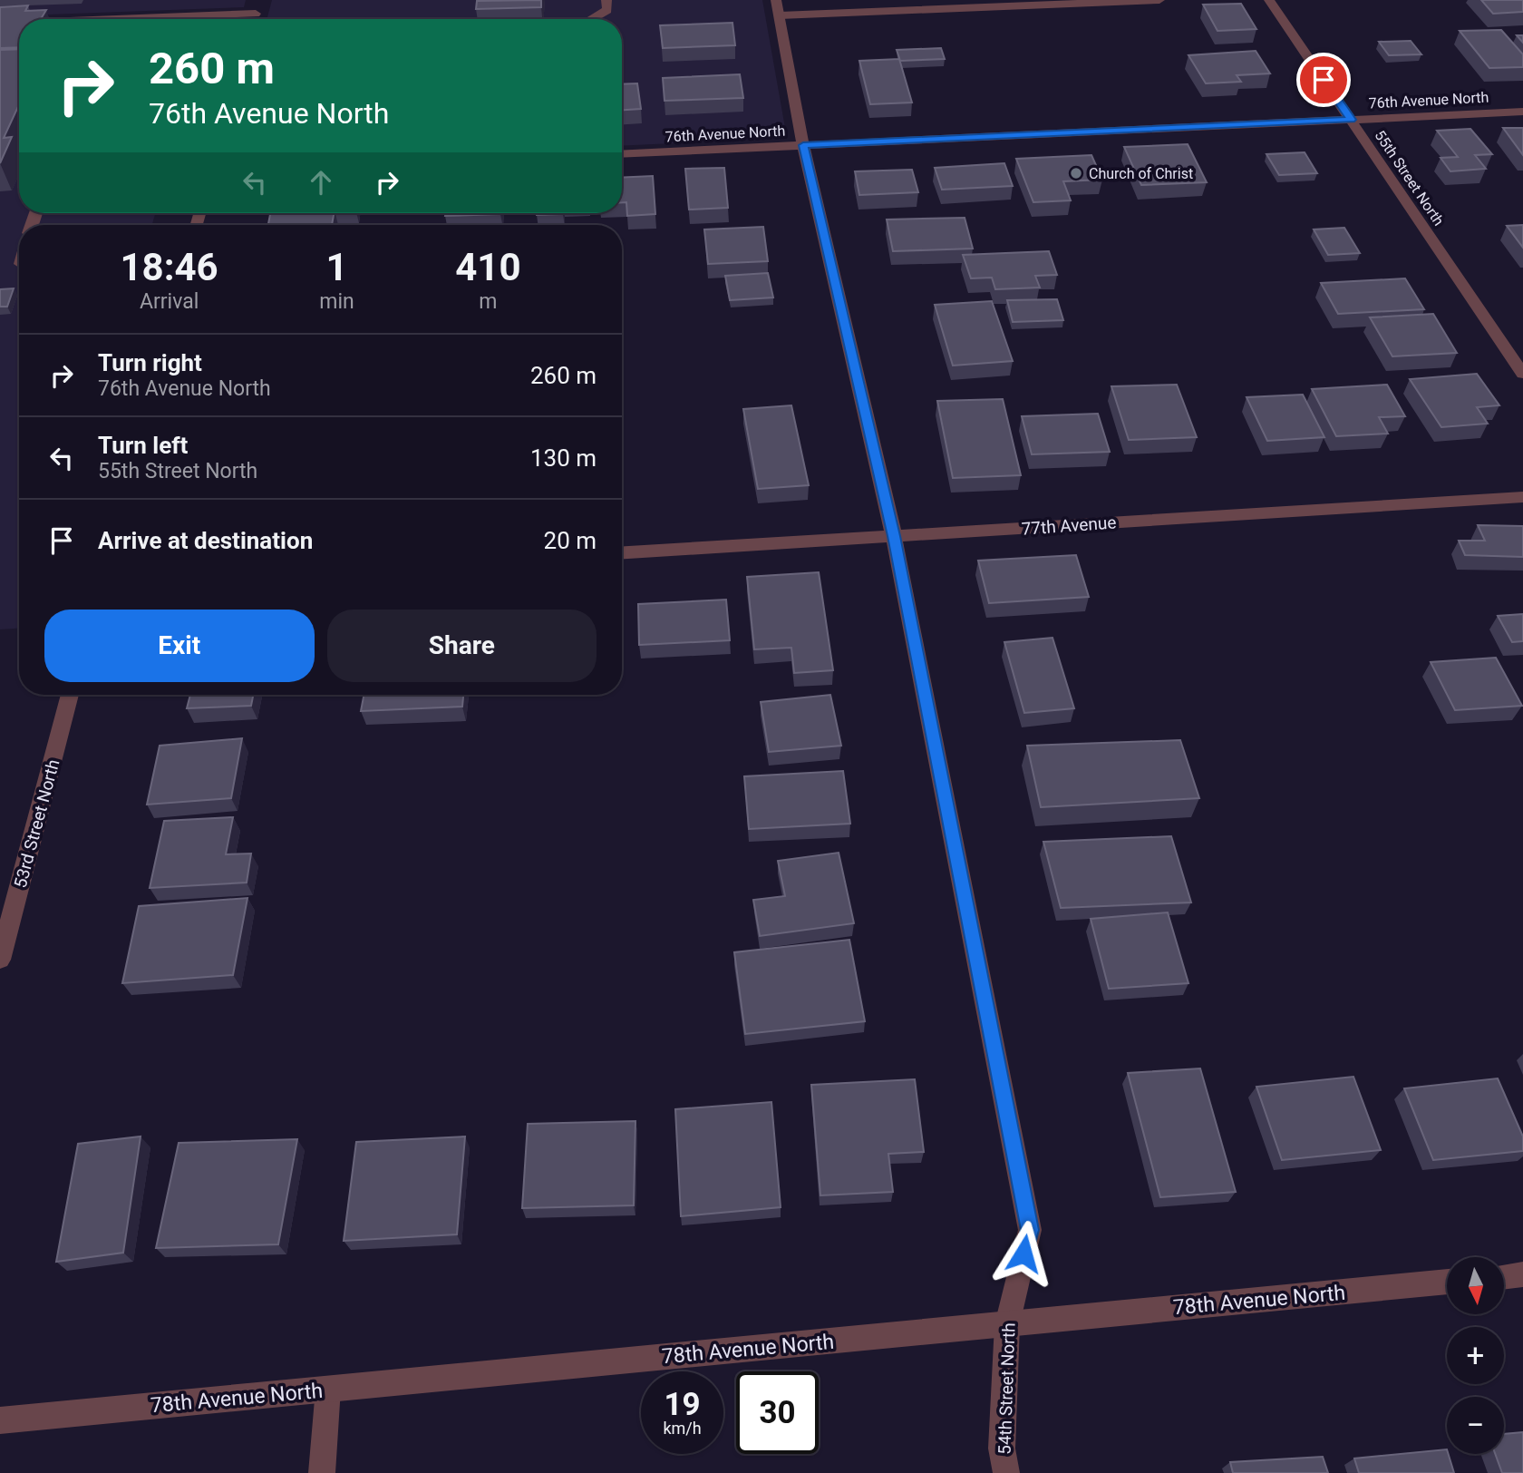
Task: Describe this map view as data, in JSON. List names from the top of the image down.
{
  "streets": {
    "street": [
      "76th Avenue North",
      "55th Street North",
      "77th Avenue",
      "53rd Street North",
      "78th Avenue North",
      "54th Street North"
    ]
  },
  "crossings": [
    ["76th Avenue North", "55th Street North"],
    ["76th Avenue North", "54th Street North"],
    ["77th Avenue", "54th Street North"],
    ["78th Avenue North", "54th Street North"]
  ],
  "places": ["Church of Christ"],
  "north": "bottom",
  "page": {
    "turn": ["260 m", "76th Avenue North"],
    "eta": [
      "18:46",
      "Arrival",
      "1",
      "min",
      "410",
      "m"
    ],
    "list": [
      {
        "name": "Turn right",
        "note": "76th Avenue North",
        "value": "260 m"
      },
      {
        "name": "Turn left",
        "note": "55th Street North",
        "value": "130 m"
      },
      {
        "name": "Arrive at destination",
        "value": "20 m"
      }
    ],
    "buttons": ["Exit", "Share"],
    "map_buttons": ["+", "−"],
    "speed": "19 km/h",
    "limit": "30"
  }
}
